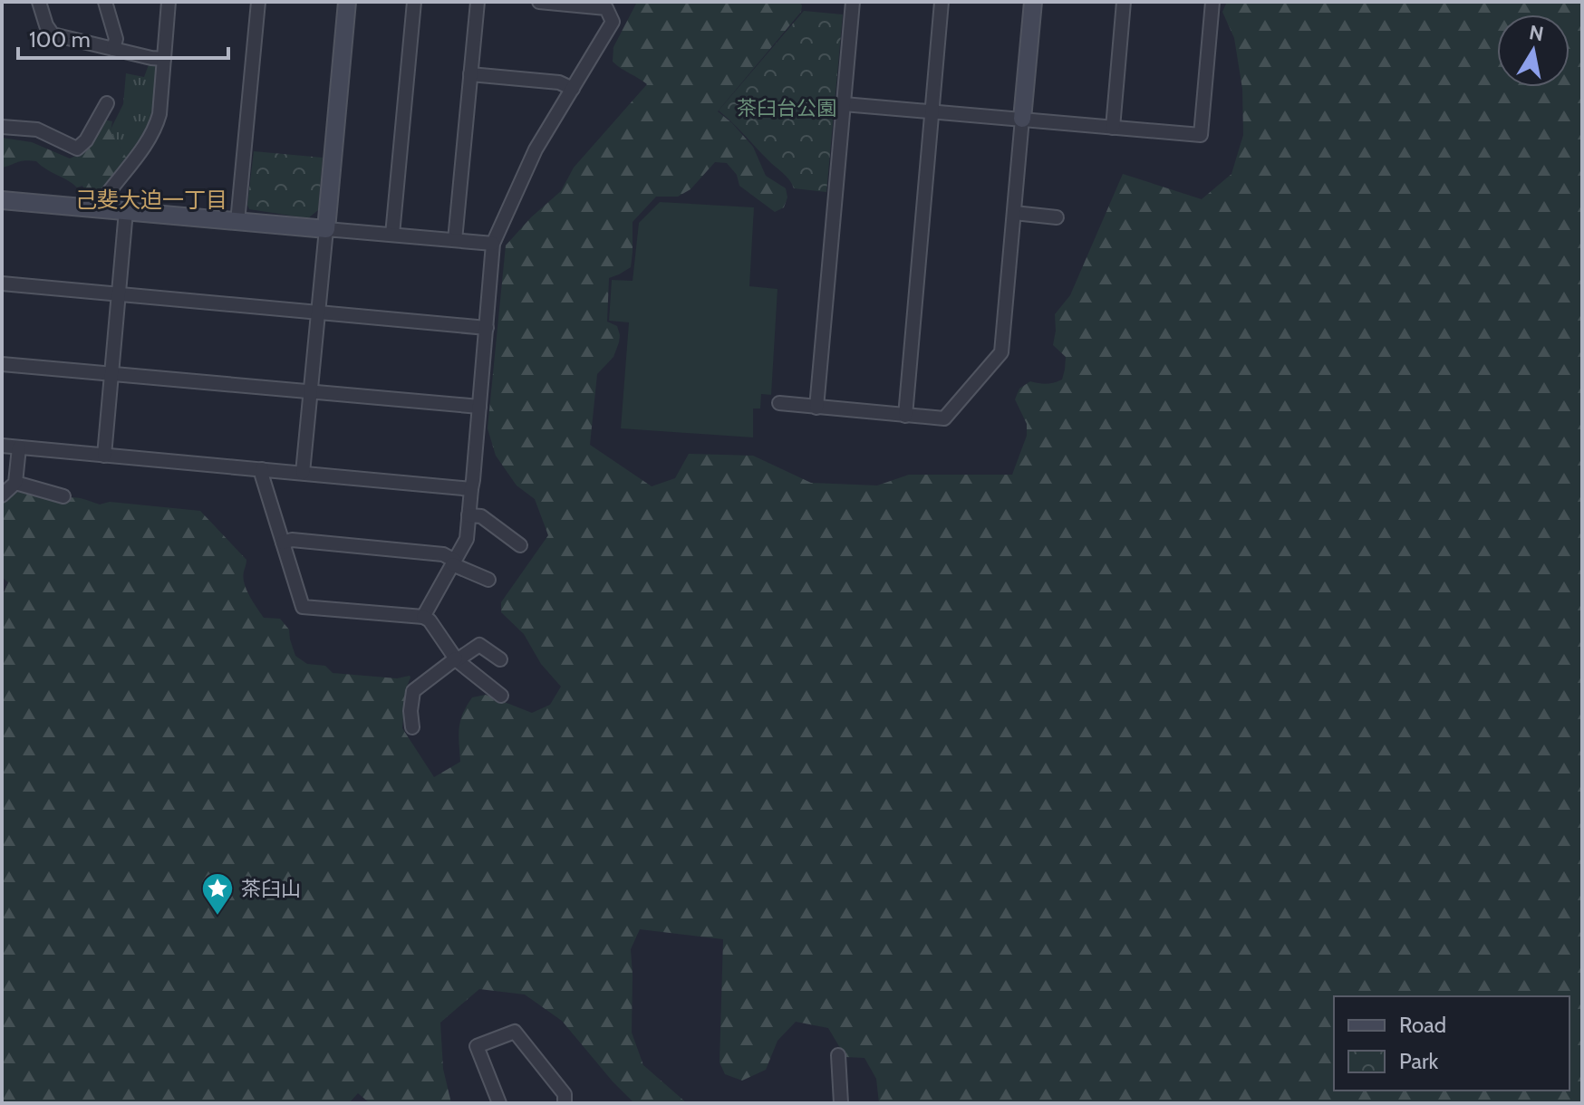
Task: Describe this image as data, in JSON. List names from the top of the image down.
{
  "districts": ["己斐大迫一丁目"],
  "parks": ["茶臼台公園"],
  "places": {
    "place": ["茶臼山"]
  },
  "legend": ["Road", "Park"],
  "scale_bar": "100 m",
  "north": "top"
}
